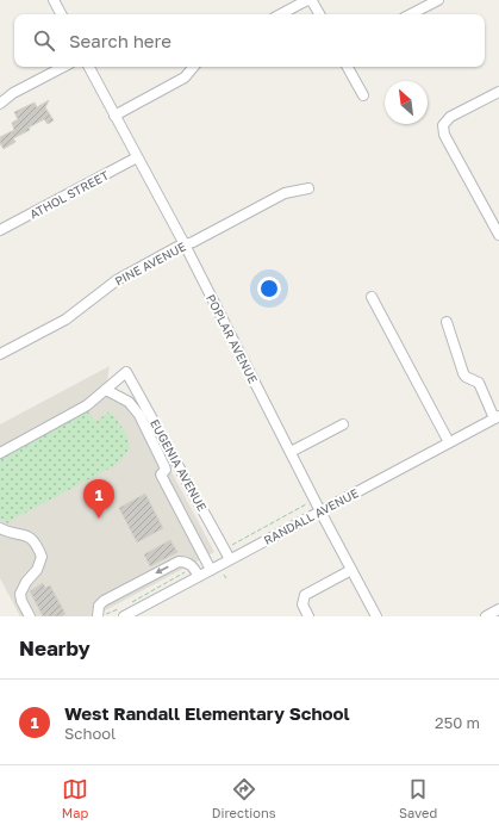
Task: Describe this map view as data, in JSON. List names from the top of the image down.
{
  "streets": {
    "street": [
      "ATHOL STREET",
      "PINE AVENUE",
      "POPLAR AVENUE",
      "EUGENIA AVENUE",
      "RANDALL AVENUE"
    ]
  },
  "crossings": [
    ["ATHOL STREET", "POPLAR AVENUE"],
    ["PINE AVENUE", "POPLAR AVENUE"],
    ["POPLAR AVENUE", "RANDALL AVENUE"],
    ["EUGENIA AVENUE", "RANDALL AVENUE"]
  ],
  "north": "top left",
  "page": {
    "search": "Search here",
    "pins": "1",
    "heading": "Nearby",
    "list": [
      {
        "mark": "1",
        "name": "West Randall Elementary School",
        "note": "School",
        "value": "250 m"
      }
    ],
    "nav": ["Map", "Directions", "Saved"]
  }
}
